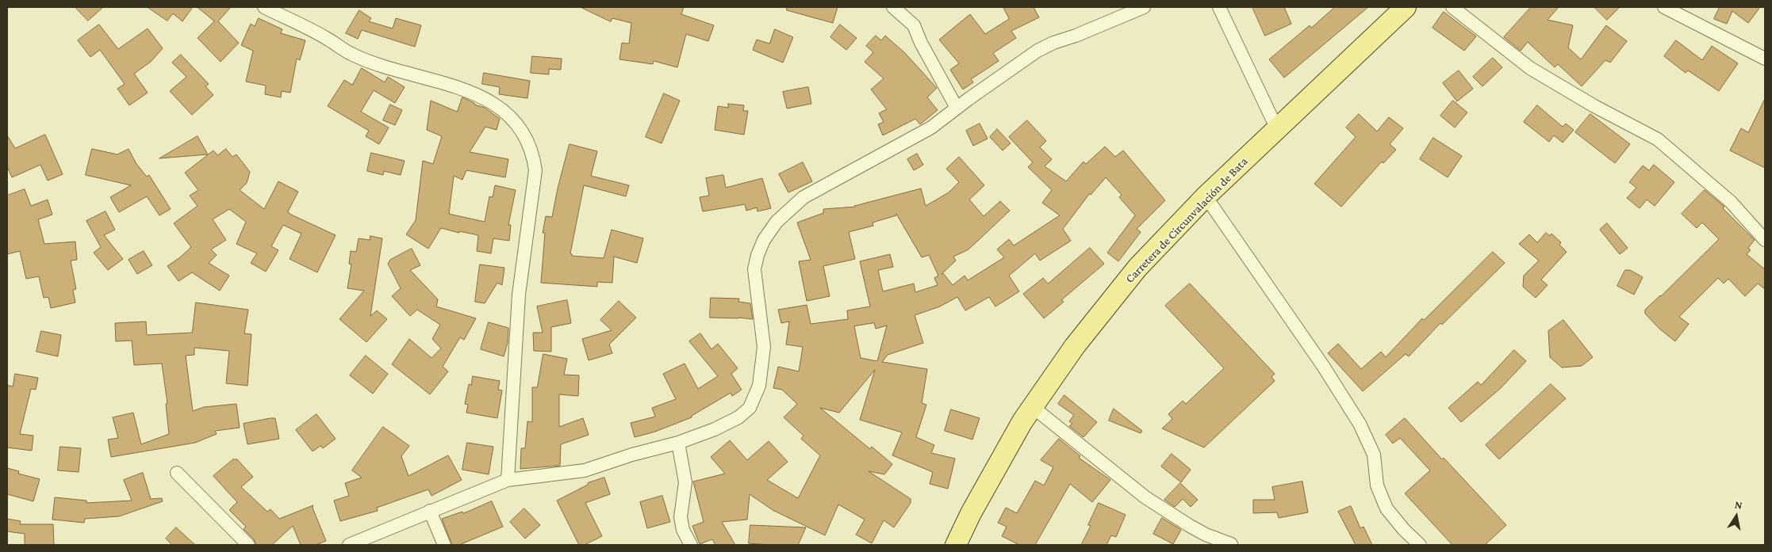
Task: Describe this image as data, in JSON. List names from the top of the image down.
{
  "streets": {
    "main road": ["Carretera de Circunvalación de Bata"]
  },
  "north": "top"
}
